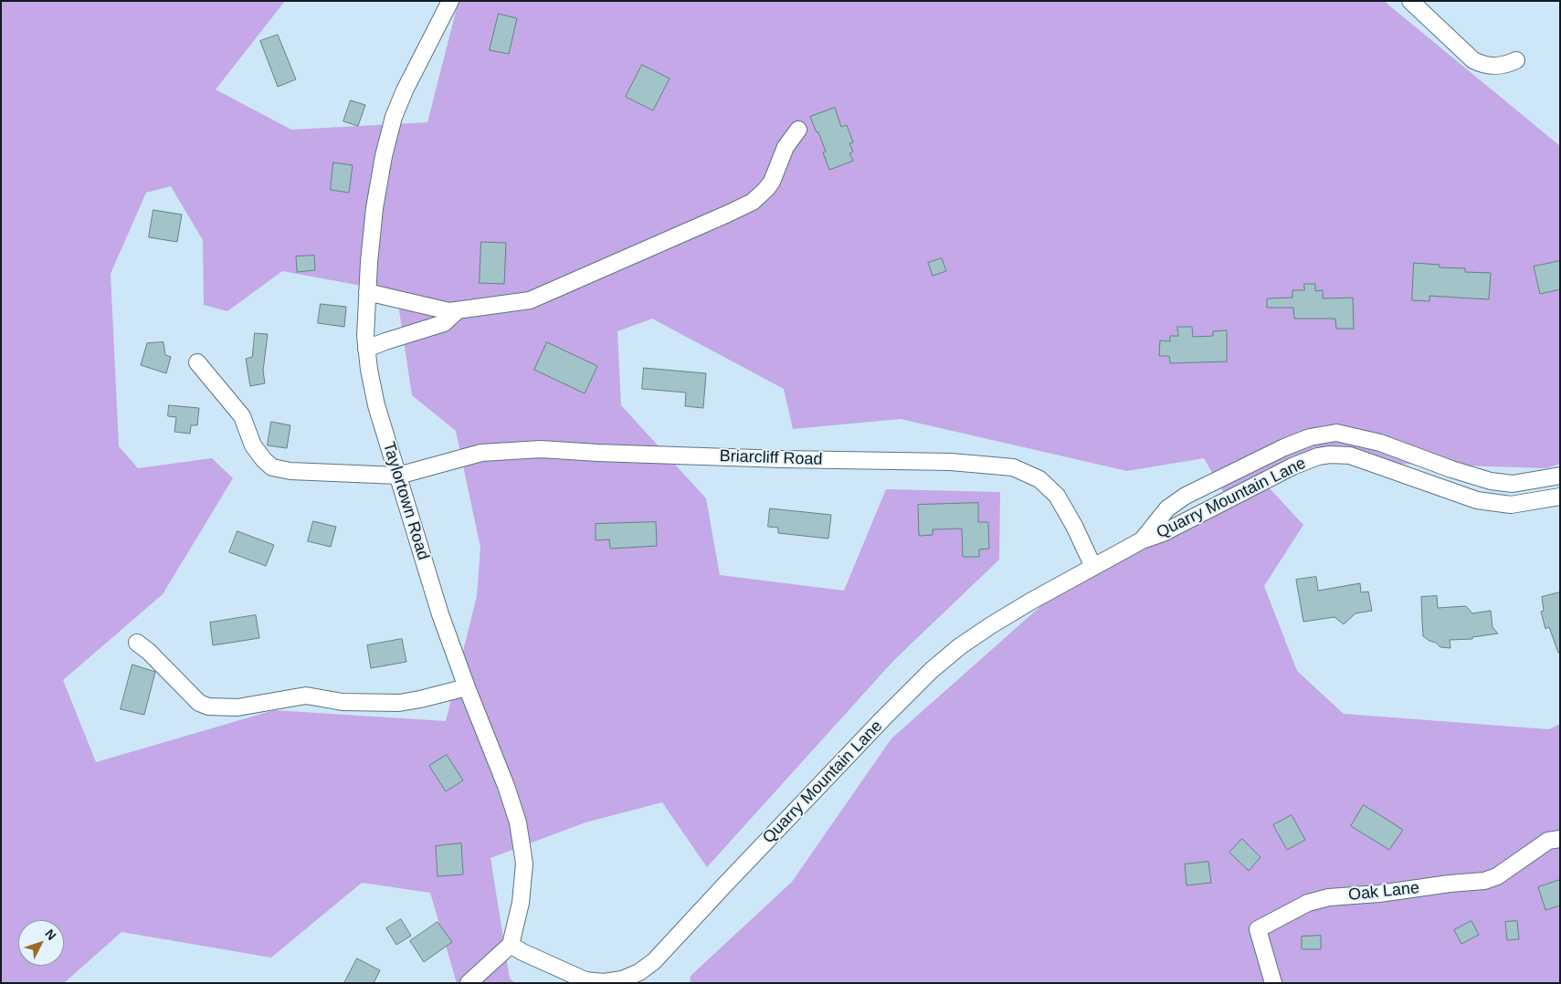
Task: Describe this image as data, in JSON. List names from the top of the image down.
{
  "streets": {
    "street": [
      "Briarcliff Road",
      "Quarry Mountain Lane",
      "Taylortown Road",
      "Oak Lane"
    ]
  },
  "crossings": [
    ["Briarcliff Road", "Quarry Mountain Lane"],
    ["Briarcliff Road", "Taylortown Road"],
    ["Quarry Mountain Lane", "Taylortown Road"]
  ],
  "north": "top right"
}
